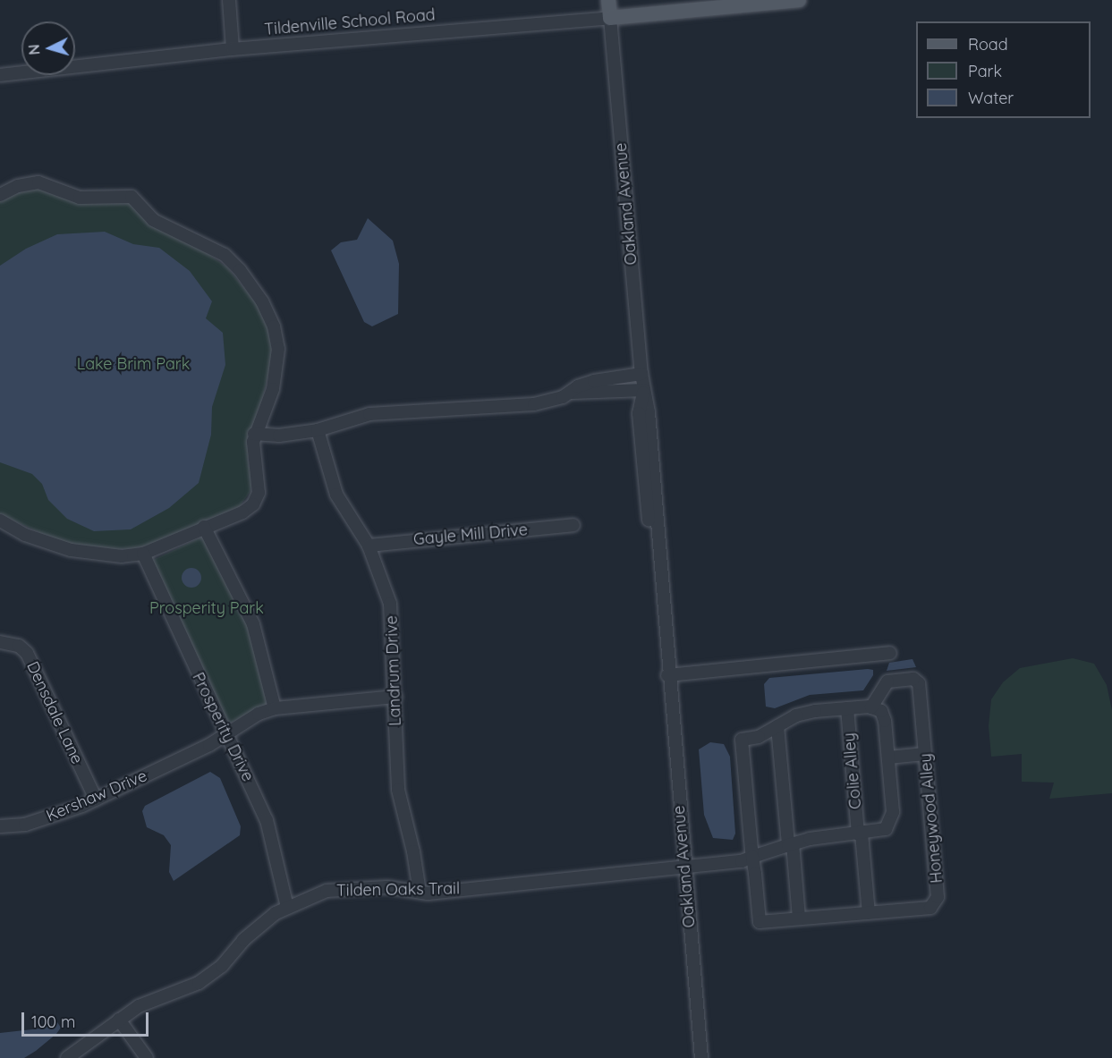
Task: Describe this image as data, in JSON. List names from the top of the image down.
{
  "streets": {
    "main road": ["Tildenville School Road"],
    "street": [
      "Oakland Avenue",
      "Gayle Mill Drive",
      "Landrum Drive",
      "Densdale Lane",
      "Prosperity Drive",
      "Colie Alley",
      "Kershaw Drive",
      "Honeywood Alley",
      "Tilden Oaks Trail"
    ]
  },
  "crossings": [
    ["Tildenville School Road", "Oakland Avenue"],
    ["Oakland Avenue", "Tilden Oaks Trail"],
    ["Gayle Mill Drive", "Landrum Drive"],
    ["Landrum Drive", "Tilden Oaks Trail"],
    ["Densdale Lane", "Kershaw Drive"],
    ["Prosperity Drive", "Kershaw Drive"],
    ["Prosperity Drive", "Tilden Oaks Trail"],
    ["Colie Alley", "Honeywood Alley"],
    ["Colie Alley", "Tilden Oaks Trail"],
    ["Honeywood Alley", "Tilden Oaks Trail"]
  ],
  "parks": ["Lake Brim Park", "Prosperity Park"],
  "legend": ["Road", "Park", "Water"],
  "scale_bar": "100 m",
  "north": "left"
}
